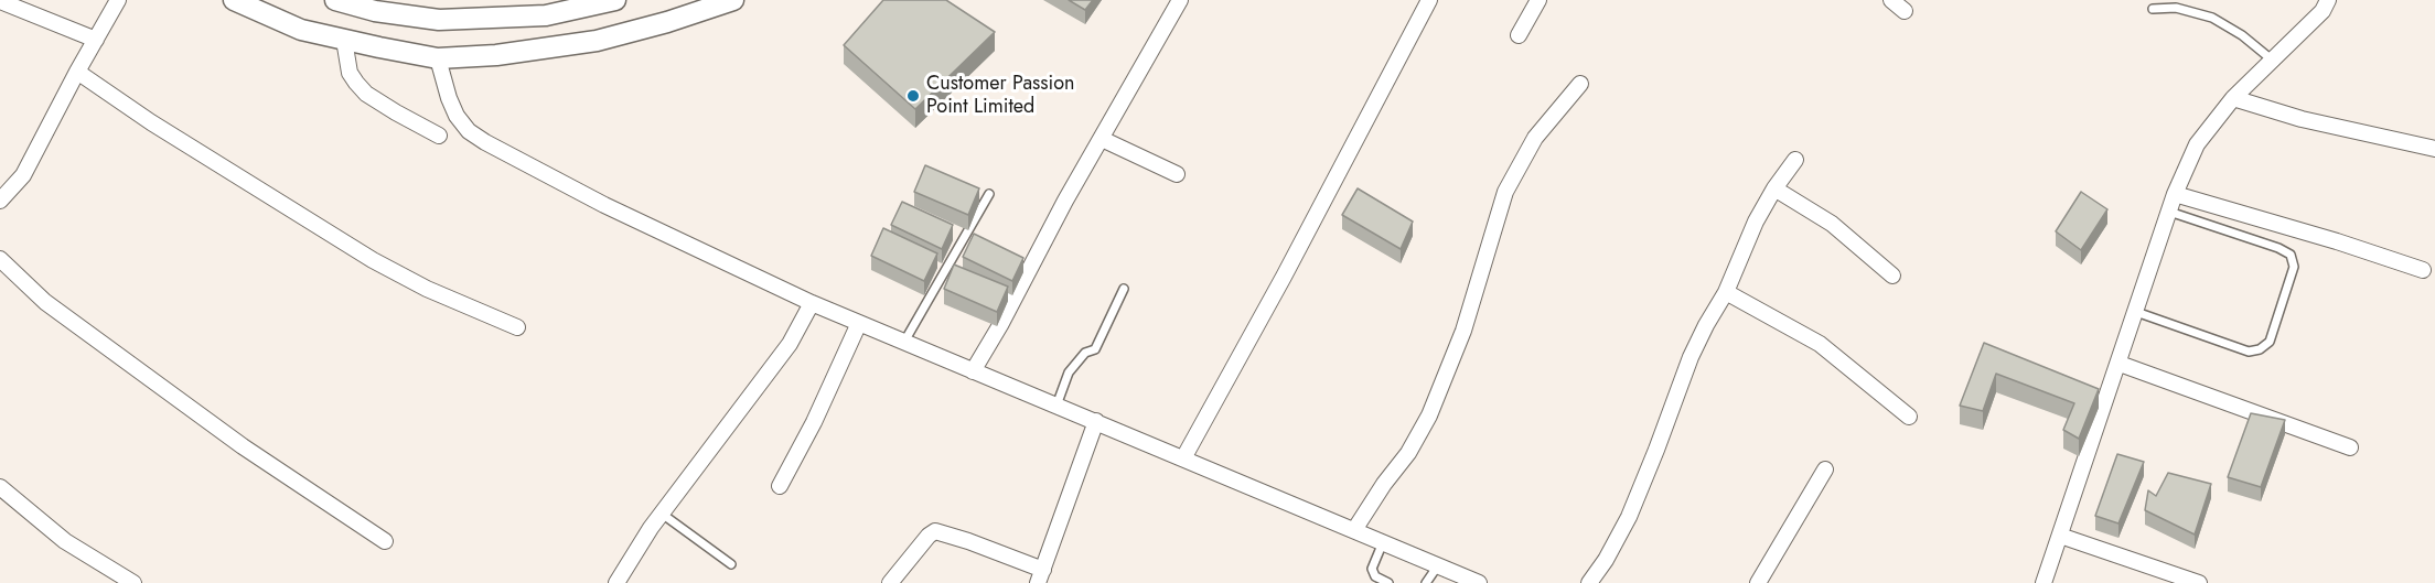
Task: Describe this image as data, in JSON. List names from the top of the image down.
{
  "places": ["Customer Passion Point Limited"]
}
